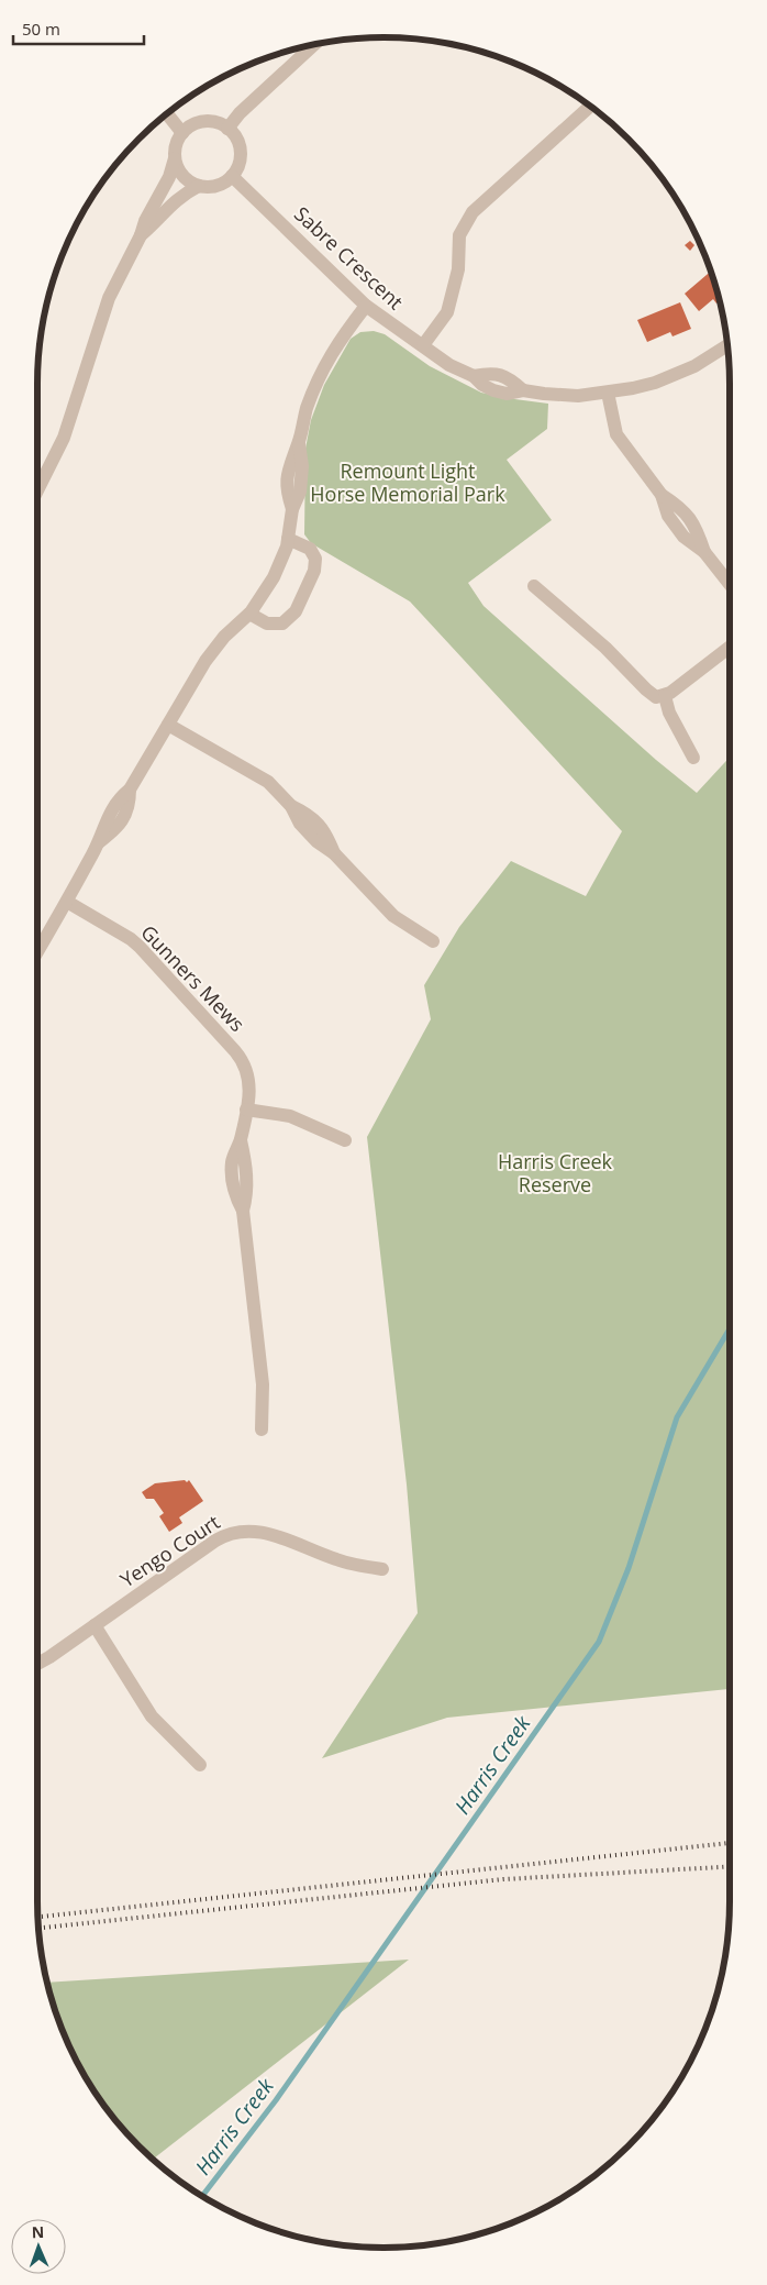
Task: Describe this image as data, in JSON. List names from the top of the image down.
{
  "streets": {
    "street": ["Sabre Crescent", "Gunners Mews", "Yengo Court"]
  },
  "water": ["Harris Creek"],
  "parks": ["Remount Light Horse Memorial Park", "Harris Creek Reserve"],
  "scale_bar": "50 m",
  "north": "top"
}
